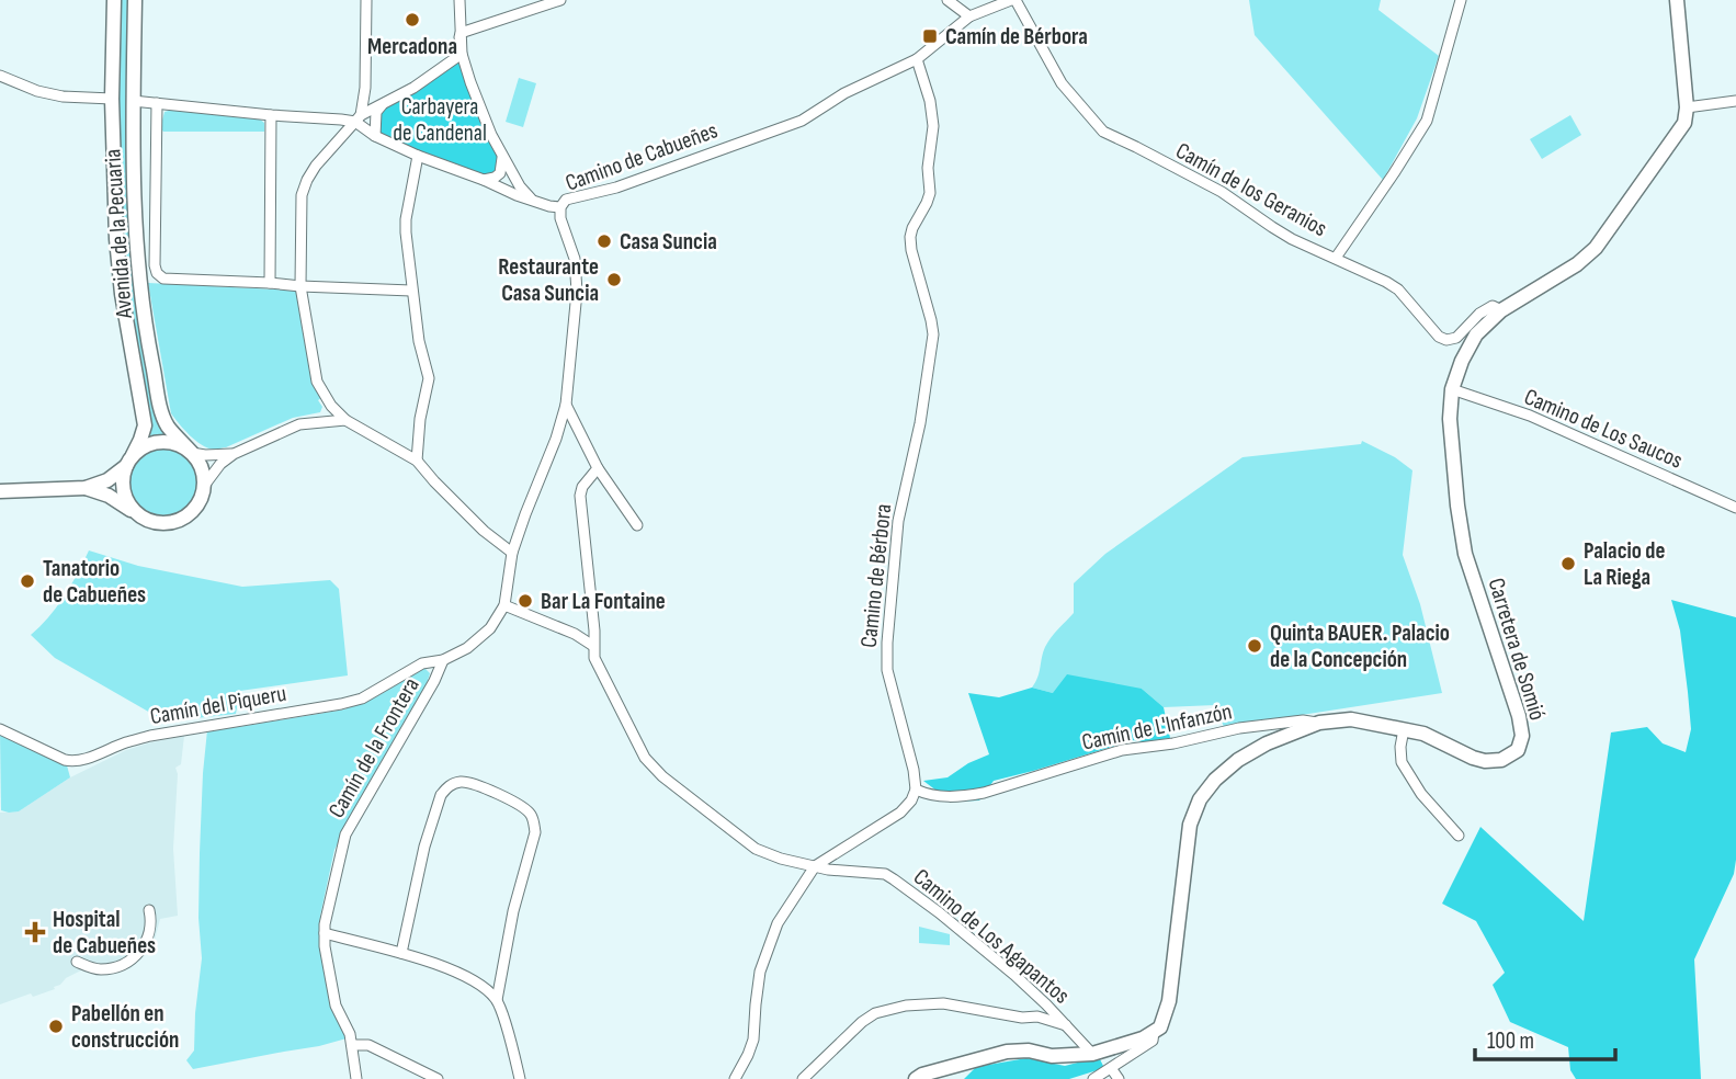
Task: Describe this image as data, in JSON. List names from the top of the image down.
{
  "streets": {
    "street": [
      "Camino de Cabueñes",
      "Camín de los Geranios",
      "Avenida de la Pecuaria",
      "Camino de Los Saucos",
      "Camino de Bérbora",
      "Carretera de Somió",
      "Camín del Piqueru",
      "Camín de L'Infanzón",
      "Camín de la Frontera",
      "Camino de Los Agapantos"
    ]
  },
  "crossings": [
    ["Camino de Cabueñes", "Camín de los Geranios"],
    ["Camino de Cabueñes", "Camino de Bérbora"],
    ["Camino de Cabueñes", "Camín del Piqueru"],
    ["Camino de Cabueñes", "Camín de la Frontera"],
    ["Camín de los Geranios", "Carretera de Somió"],
    ["Camino de Los Saucos", "Carretera de Somió"],
    ["Camino de Bérbora", "Camín de L'Infanzón"],
    ["Carretera de Somió", "Camín de L'Infanzón"],
    ["Camín del Piqueru", "Camín de la Frontera"]
  ],
  "parks": ["Carbayera de Candenal"],
  "places": {
    "other": [
      "Mercadona",
      "Casa Suncia",
      "Restaurante Casa Suncia",
      "Palacio de La Riega",
      "Tanatorio de Cabueñes",
      "Bar La Fontaine",
      "Quinta BAUER. Palacio de la Concepción",
      "Pabellón en construcción"
    ],
    "transit": ["Camín de Bérbora"],
    "health": ["Hospital de Cabueñes"]
  },
  "scale_bar": "100 m"
}
